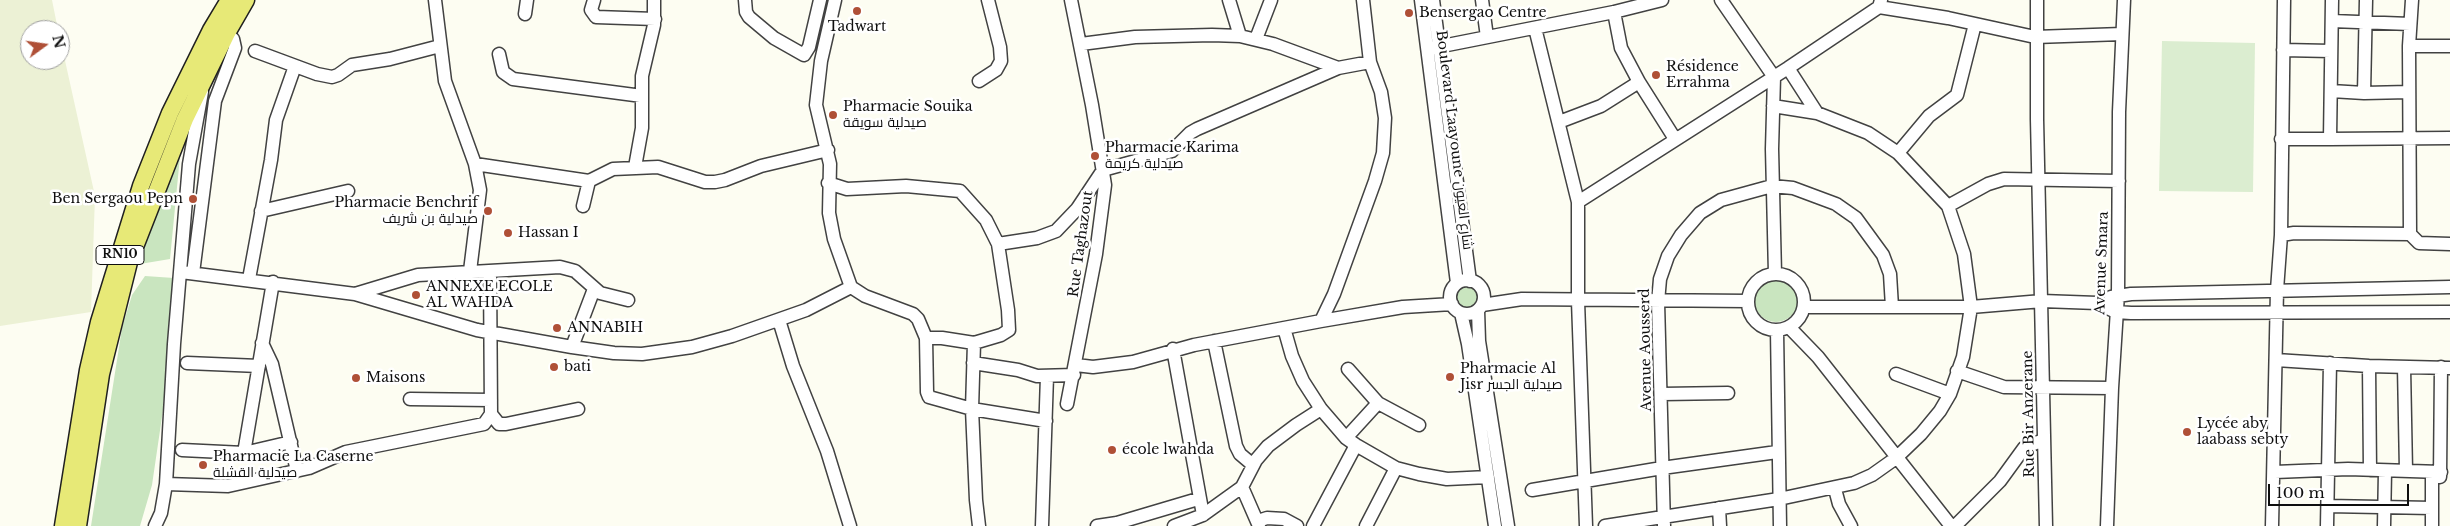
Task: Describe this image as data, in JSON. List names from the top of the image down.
{
  "streets": {
    "main road": ["RN10"],
    "street": [
      "Boulevard Laayoune شارع العيون",
      "Rue Taghazout",
      "Avenue Smara",
      "Avenue Aousserd",
      "Rue Bir Anzerane"
    ]
  },
  "places": [
    "Tadwart",
    "Bensergao Centre",
    "Résidence Errahma",
    "Pharmacie Souika صيدلية سويقة",
    "Pharmacie Karima صيدلية كريمة",
    "Ben Sergaou Pepn",
    "Pharmacie Benchrif صيدلية بن شريف",
    "Hassan I",
    "ANNEXE ECOLE AL WAHDA",
    "ANNABIH",
    "bati",
    "Pharmacie Al Jisr صيدلية الجسر",
    "Maisons",
    "Lycée aby laabass sebty",
    "école lwahda",
    "Pharmacie La Caserne صيدلية القشلة"
  ],
  "scale_bar": "100 m",
  "north": "right"
}
